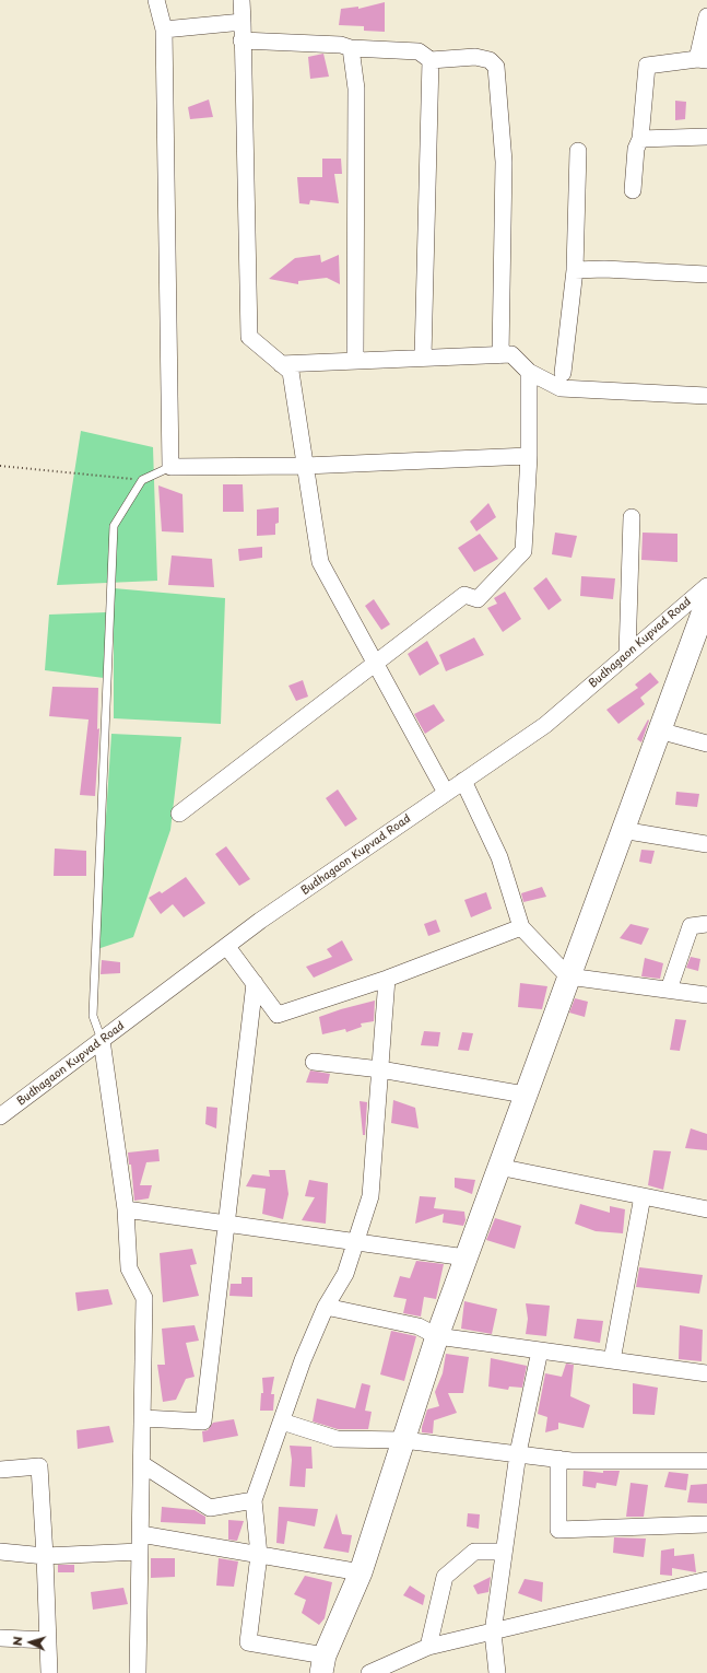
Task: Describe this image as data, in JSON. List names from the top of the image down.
{
  "streets": {
    "street": ["Budhagaon Kupvad Road"]
  },
  "north": "left"
}
